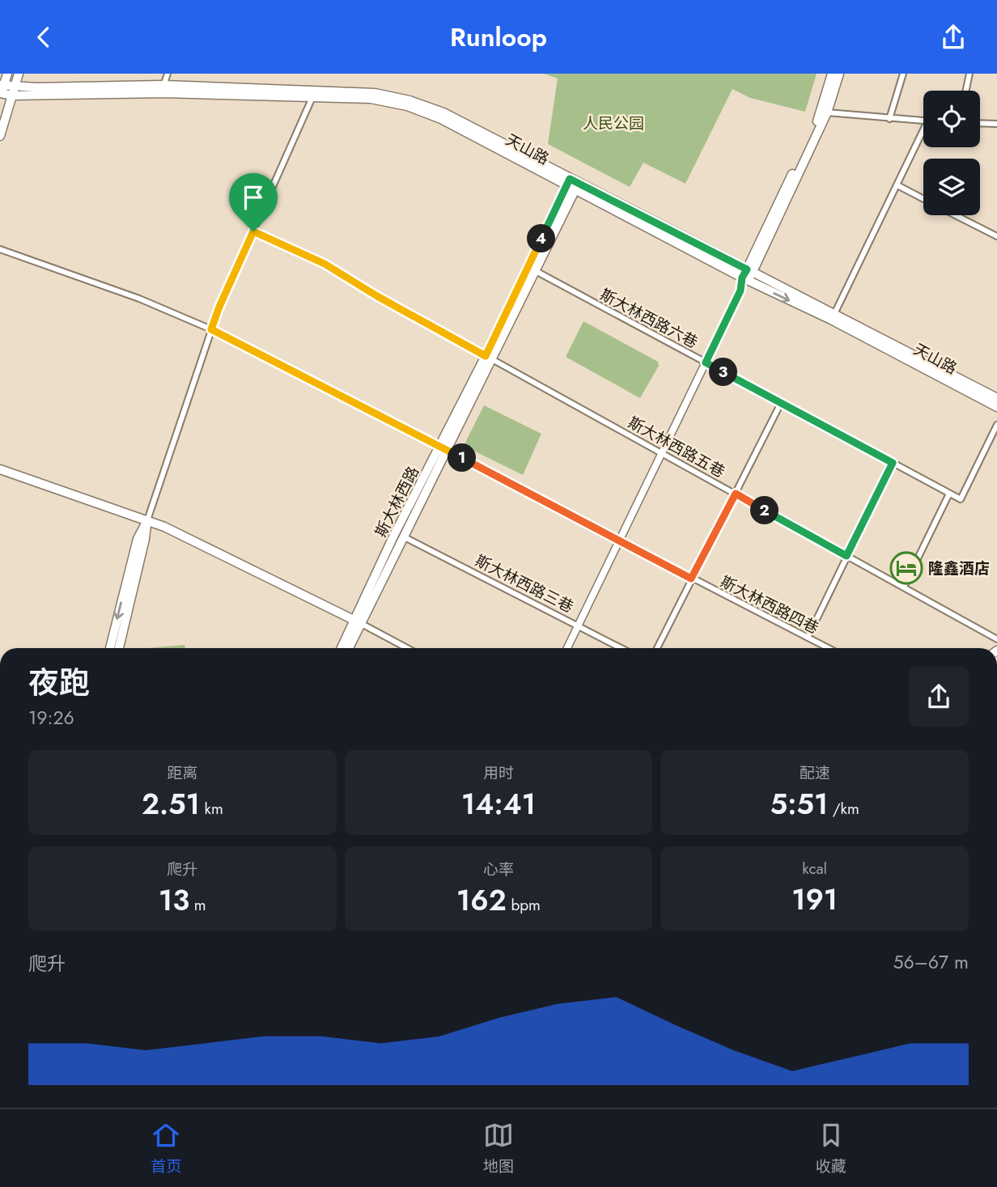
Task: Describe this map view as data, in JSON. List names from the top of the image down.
{
  "streets": {
    "main road": ["天山路", "斯大林西路"],
    "street": [
      "斯大林西路六巷",
      "斯大林西路五巷",
      "斯大林西路三巷",
      "斯大林西路四巷"
    ]
  },
  "crossings": [
    ["天山路", "斯大林西路"],
    ["斯大林西路六巷", "斯大林西路"],
    ["斯大林西路五巷", "斯大林西路"],
    ["斯大林西路", "斯大林西路三巷"],
    ["斯大林西路", "斯大林西路四巷"]
  ],
  "parks": ["人民公园"],
  "places": {
    "hotel": ["隆鑫酒店"]
  },
  "page": {
    "header": "Runloop",
    "pins": [
      "4",
      "3",
      "1",
      "2"
    ],
    "heading": ["夜跑", "19:26"],
    "stats": [
      ["距离", "2.51 km"],
      ["用时", "14:41"],
      ["配速", "5:51 /km"],
      ["爬升", "13 m"],
      ["心率", "162 bpm"],
      ["kcal", "191"]
    ],
    "chart": ["爬升", "56–67 m"],
    "tabs": ["首页", "地图", "收藏"]
  }
}
